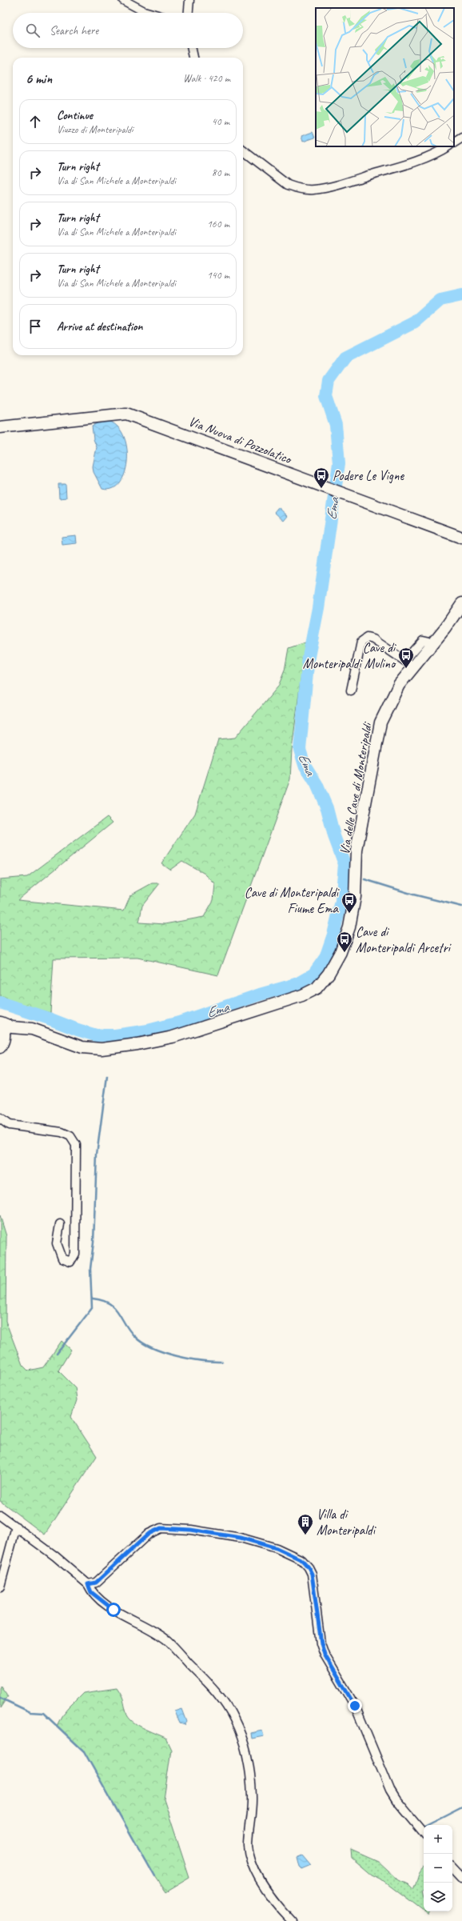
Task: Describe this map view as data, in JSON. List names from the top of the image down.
{
  "streets": {
    "street": ["Via Nuova di Pozzolatico", "Via delle Cave di Monteripaldi"]
  },
  "water": ["Ema"],
  "places": {
    "bus stop": [
      "Podere Le Vigne",
      "Cave di Monteripaldi Mulino",
      "Cave di Monteripaldi Fiume Ema",
      "Cave di Monteripaldi Arcetri"
    ],
    "building": ["Villa di Monteripaldi"]
  },
  "page": {
    "search": "Search here",
    "heading": ["6 min", "Walk · 420 m"],
    "list": [
      ["Continue", "Viuzzo di Monteripaldi", "40 m"],
      ["Turn right", "Via di San Michele a Monteripaldi", "80 m"],
      ["Turn right", "Via di San Michele a Monteripaldi", "160 m"],
      ["Turn right", "Via di San Michele a Monteripaldi", "140 m"],
      "Arrive at destination"
    ],
    "map_buttons": ["+", "−"]
  }
}
